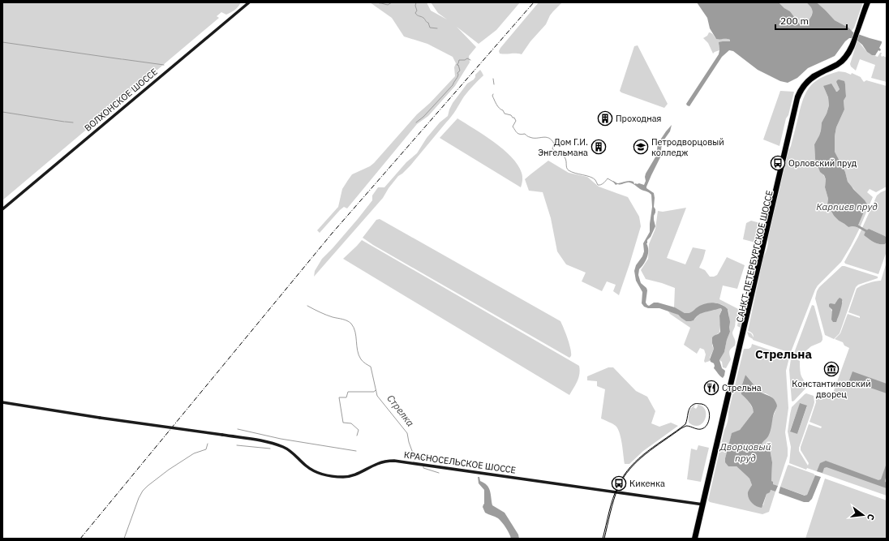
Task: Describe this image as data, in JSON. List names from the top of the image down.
{
  "streets": {
    "main road": ["ВОЛХОНСКОЕ ШОССЕ", "САНКТ-ПЕТЕРБУРГСКОЕ ШОССЕ", "КРАСНОСЕЛЬСКОЕ ШОССЕ"]
  },
  "crossings": [
    ["САНКТ-ПЕТЕРБУРГСКОЕ ШОССЕ", "КРАСНОСЕЛЬСКОЕ ШОССЕ"]
  ],
  "districts": ["Стрельна"],
  "water": ["Карпиев пруд", "Стрелка", "Дворцовый пруд"],
  "places": {
    "building": ["Проходная", "Дом Г.И. Энгельмана"],
    "school or university": ["Петродворцовый колледж"],
    "bus stop": ["Орловский пруд", "Кикенка"],
    "museum": ["Константиновский дворец"],
    "restaurant": ["Стрельна"]
  },
  "scale_bar": "200 m",
  "north": "right"
}
